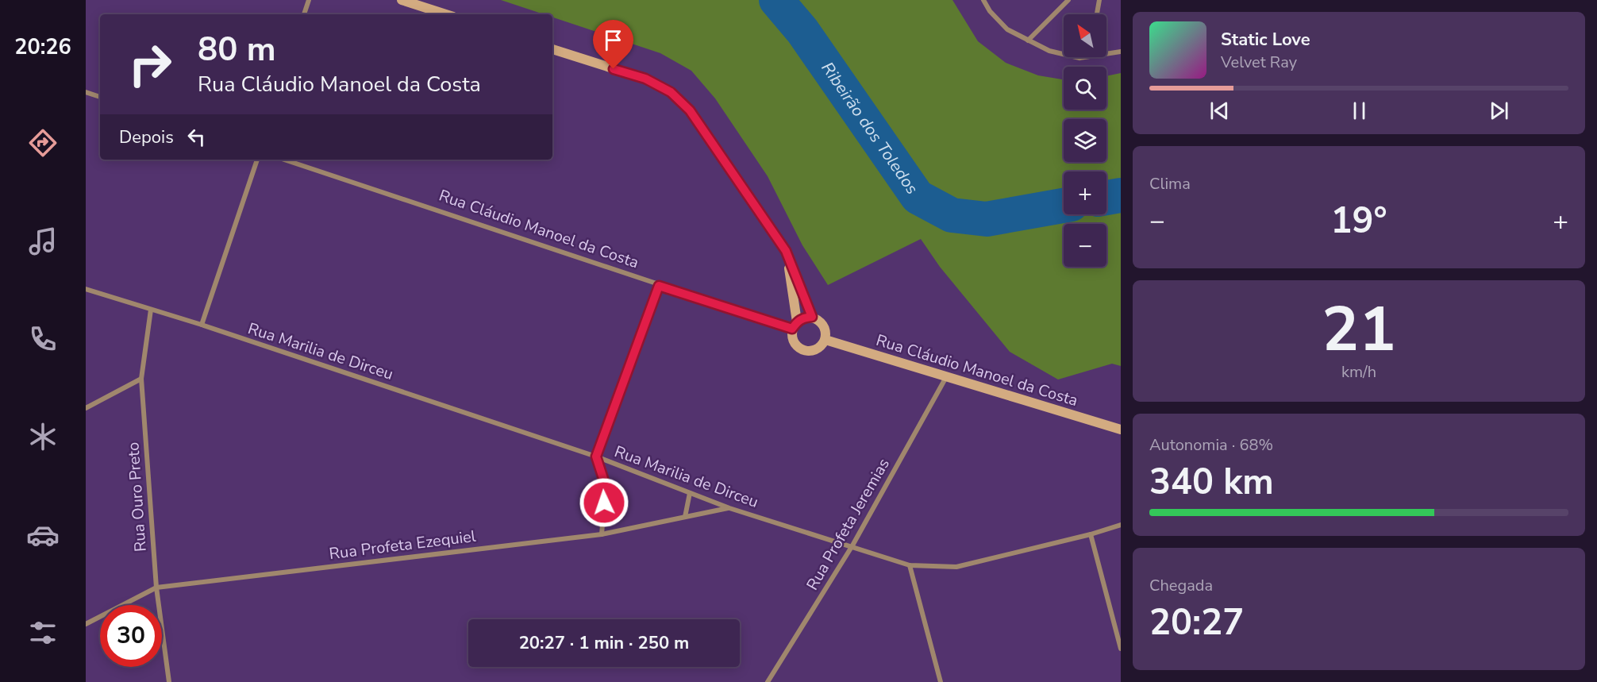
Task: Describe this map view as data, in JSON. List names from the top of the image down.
{
  "streets": {
    "street": [
      "Rua Cláudio Manoel da Costa",
      "Rua Marilia de Dirceu",
      "Rua Ouro Preto",
      "Rua Profeta Jeremias",
      "Rua Profeta Ezequiel"
    ]
  },
  "crossings": [
    ["Rua Cláudio Manoel da Costa", "Rua Profeta Jeremias"],
    ["Rua Marilia de Dirceu", "Rua Ouro Preto"],
    ["Rua Marilia de Dirceu", "Rua Profeta Jeremias"],
    ["Rua Marilia de Dirceu", "Rua Profeta Ezequiel"],
    ["Rua Ouro Preto", "Rua Profeta Ezequiel"]
  ],
  "water": ["Ribeirão dos Toledos"],
  "north": "top left",
  "page": {
    "tabs": "20:26",
    "map_buttons": ["+", "−"],
    "turn": ["80 m", "Rua Cláudio Manoel da Costa"],
    "song": ["Static Love", "Velvet Ray"],
    "then": "Depois",
    "tile": [
      "Clima",
      ["21", "km/h"],
      ["Autonomia · 68%", "340 km"],
      ["Chegada", "20:27"]
    ],
    "heat": ["−", "19°", "+"],
    "limit": "30",
    "trip": "20:27 · 1 min · 250 m"
  }
}
